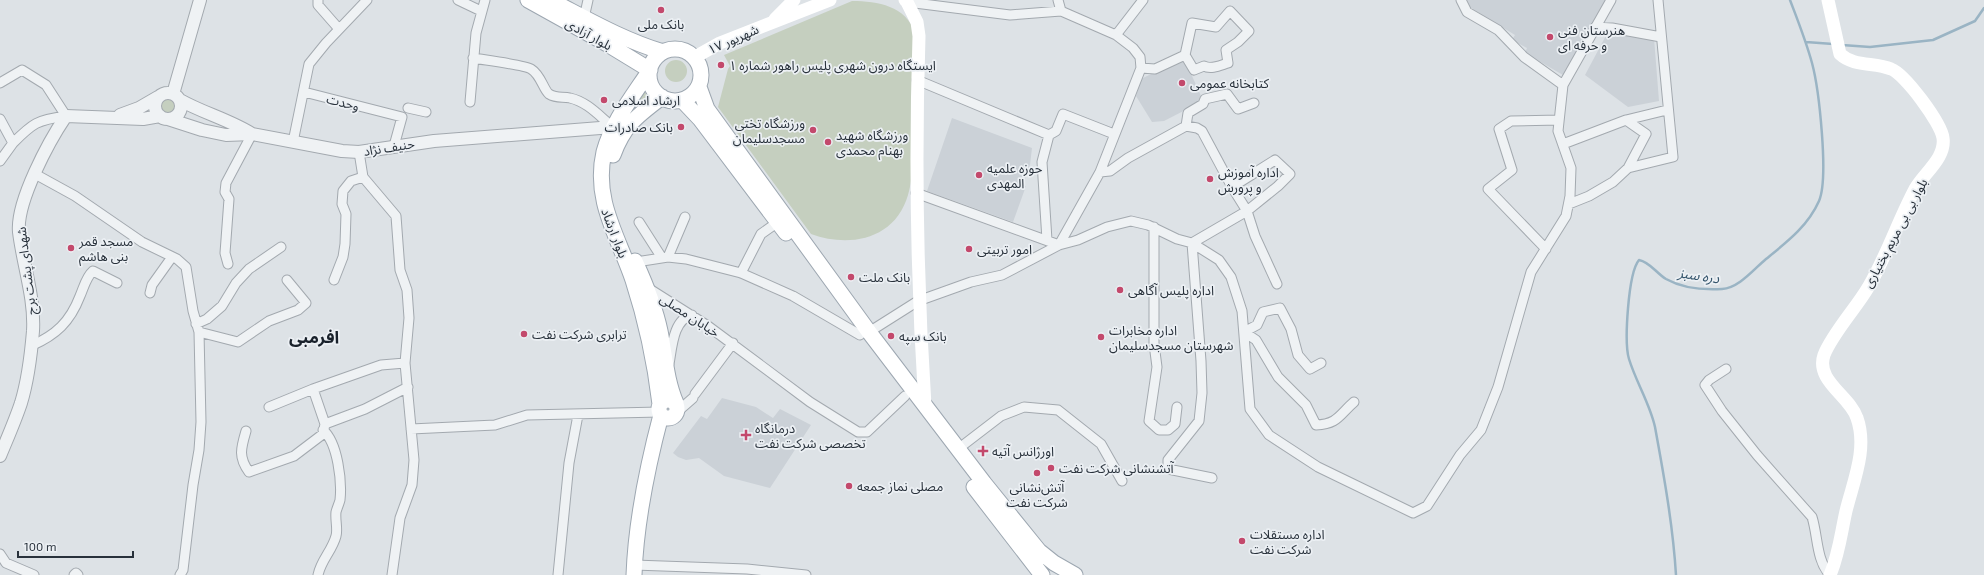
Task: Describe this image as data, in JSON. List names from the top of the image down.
{
  "streets": {
    "main road": [
      "بلوار آزادی",
      "۱۷ شهریور",
      "بلوار ارشاد",
      "بلوار بی بی مریم بختیاری"
    ],
    "street": [
      "وحدت",
      "حنیف نژاد",
      "شهدای پشت برج",
      "خیابان مصلی"
    ]
  },
  "crossings": [
    ["بلوار آزادی", "۱۷ شهریور"],
    ["بلوار آزادی", "بلوار ارشاد"],
    ["۱۷ شهریور", "بلوار ارشاد"],
    ["وحدت", "حنیف نژاد"],
    ["حنیف نژاد", "بلوار ارشاد"],
    ["بلوار ارشاد", "خیابان مصلی"]
  ],
  "districts": ["افرمبی"],
  "water": ["دره سبز"],
  "places": {
    "other": [
      "بانک ملی",
      "هنرستان فنی و حرفه ای",
      "ایستگاه درون شهری پلیس راهور شماره ۱",
      "کتابخانه عمومی",
      "ارشاد اسلامی",
      "بانک صادرات",
      "ورزشگاه تختی مسجدسلیمان",
      "ورزشگاه شهید بهنام محمدی",
      "حوزه علمیه المهدی",
      "اداره آموزش و پرورش",
      "مسجد قمر بنی هاشم",
      "امور تربیتی",
      "بانک ملت",
      "اداره پلیس آگاهی",
      "ترابری شرکت نفت",
      "بانک سپه",
      "اداره مخابرات شهرستان مسجدسلیمان",
      "آتشنشانی شرکت نفت",
      "آتش‌نشانی شرکت نفت",
      "مصلی نماز جمعه",
      "اداره مستقلات شرکت نفت"
    ],
    "health": ["درمانگاه تخصصی شرکت نفت", "اورژانس آتیه"]
  },
  "scale_bar": "100 m"
}
